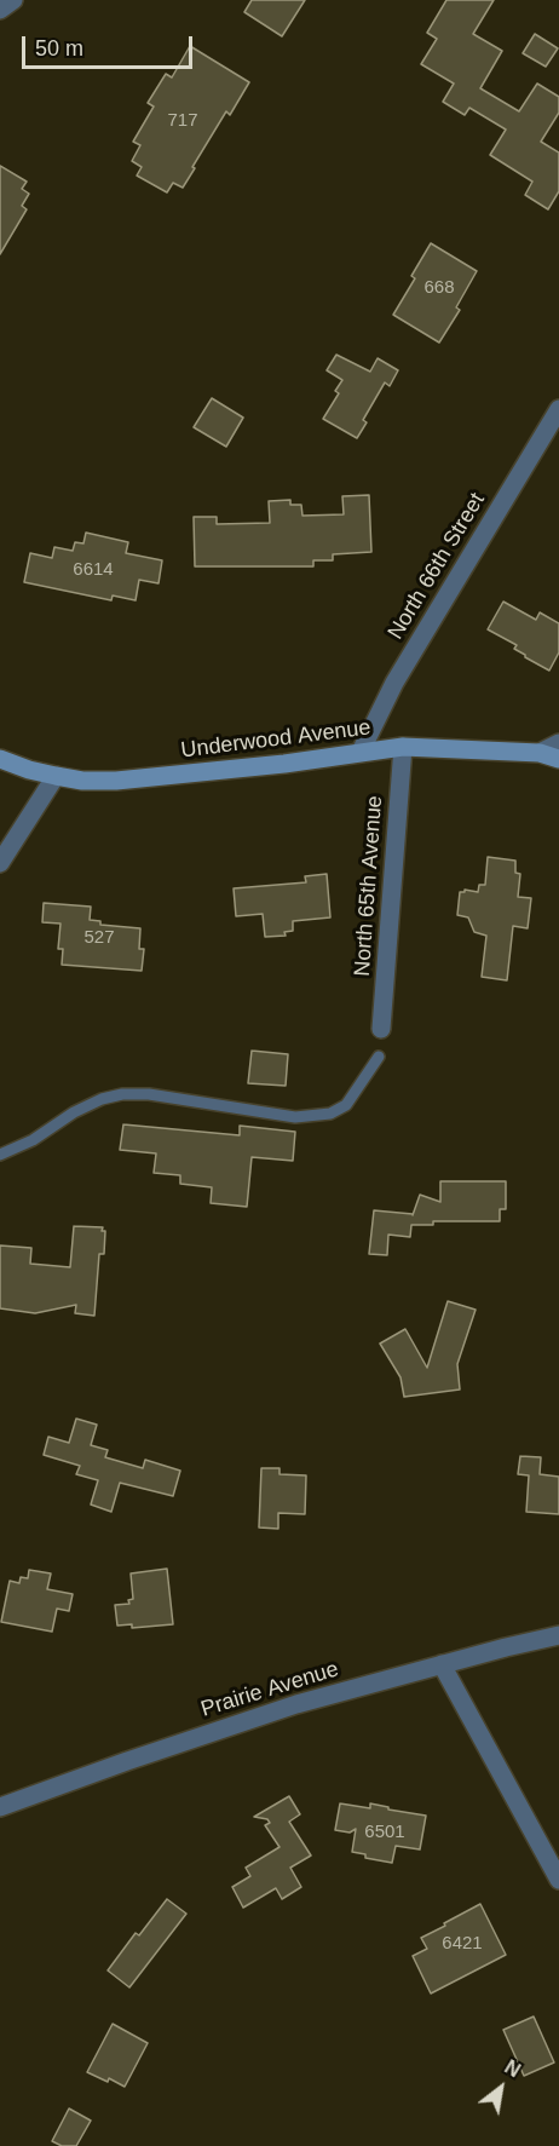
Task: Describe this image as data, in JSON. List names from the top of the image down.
{
  "streets": {
    "main road": ["Underwood Avenue"],
    "street": ["North 66th Street", "North 65th Avenue", "Prairie Avenue"]
  },
  "crossings": [
    ["North 66th Street", "Underwood Avenue"],
    ["Underwood Avenue", "North 65th Avenue"]
  ],
  "house_numbers": [
    "717",
    "668",
    "6614",
    "527",
    "6501",
    "6421"
  ],
  "scale_bar": "50 m",
  "north": "top right"
}
